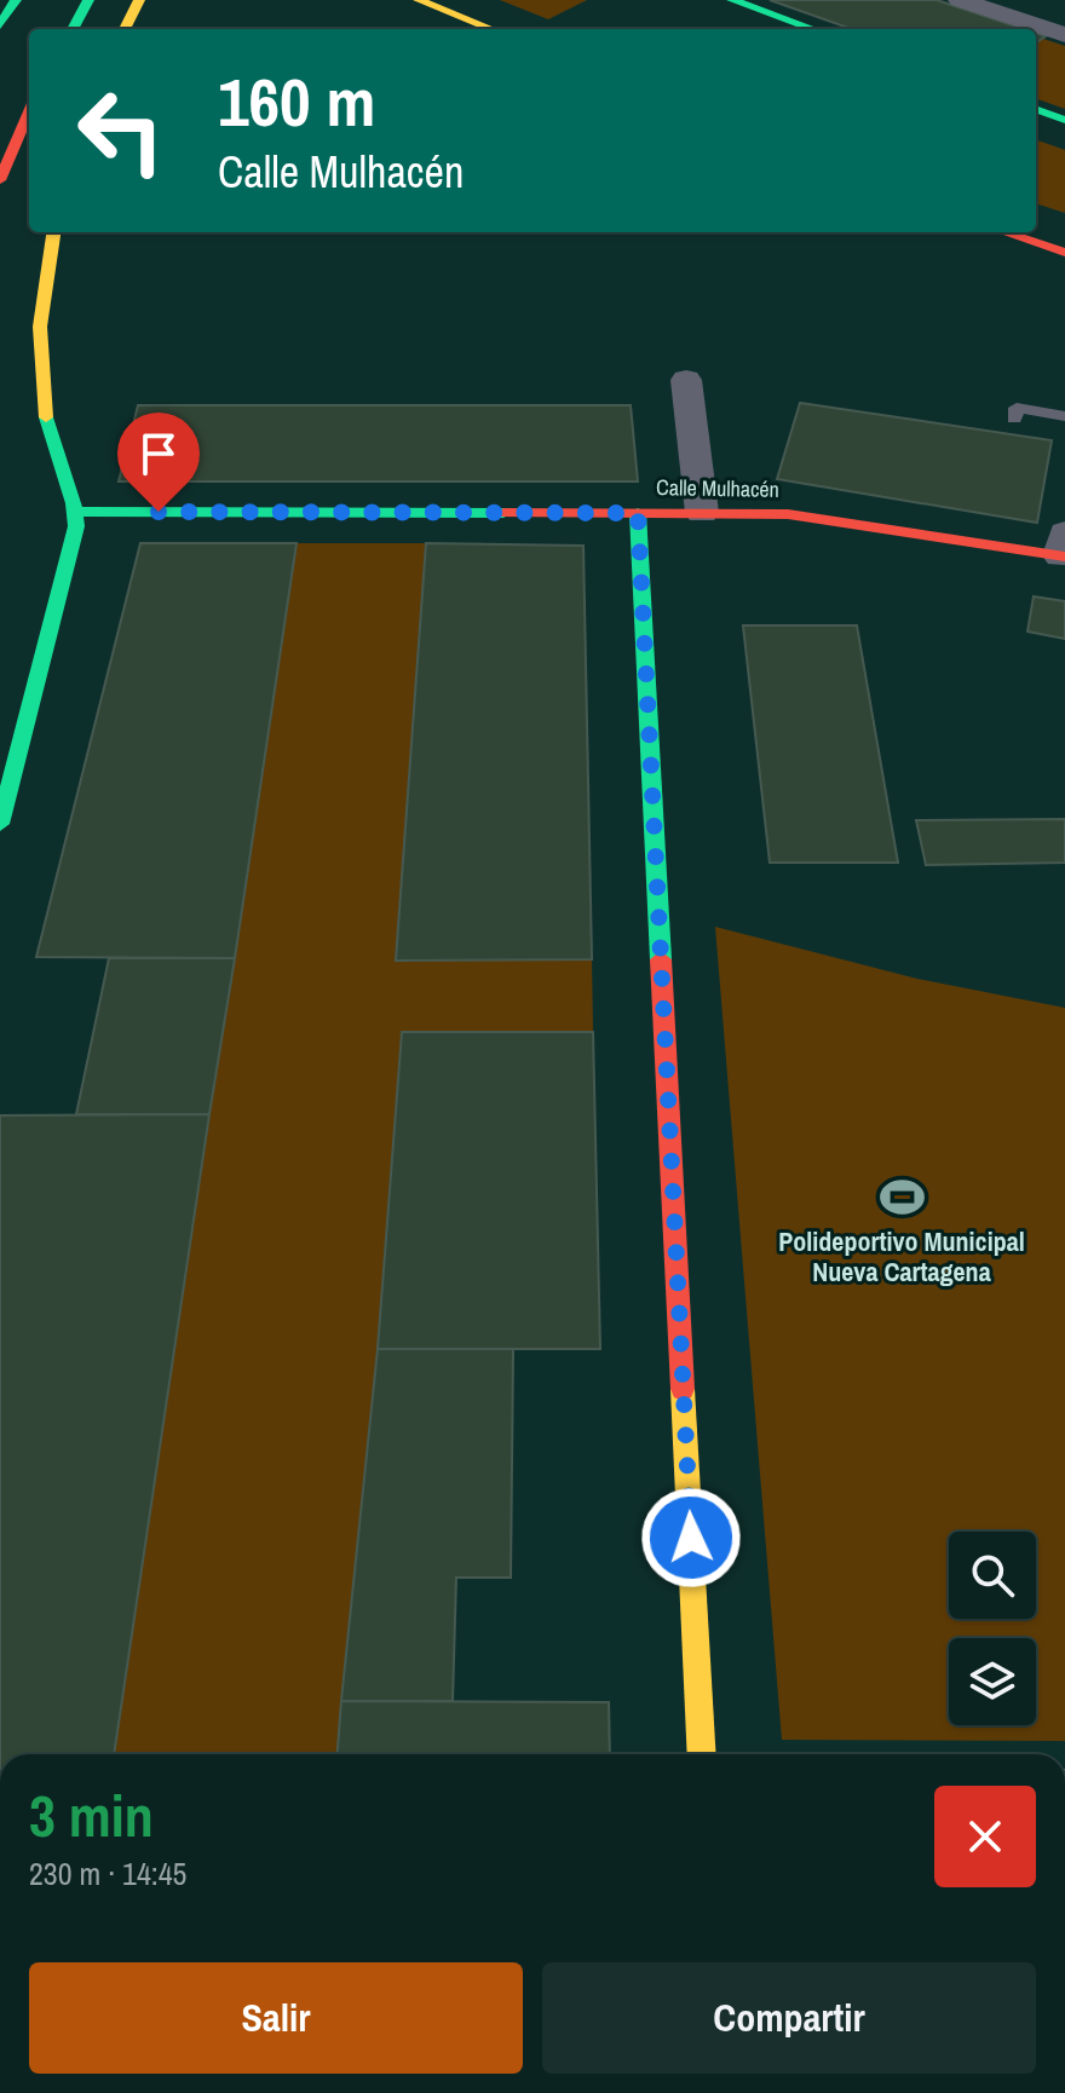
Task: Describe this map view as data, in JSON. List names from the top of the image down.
{
  "streets": {
    "main road": ["Calle Mulhacén"]
  },
  "places": {
    "sports": ["Polideportivo Municipal Nueva Cartagena"]
  },
  "page": {
    "turn": ["160 m", "Calle Mulhacén"],
    "heading": ["3 min", "230 m · 14:45"],
    "buttons": ["Salir", "Compartir"]
  }
}
